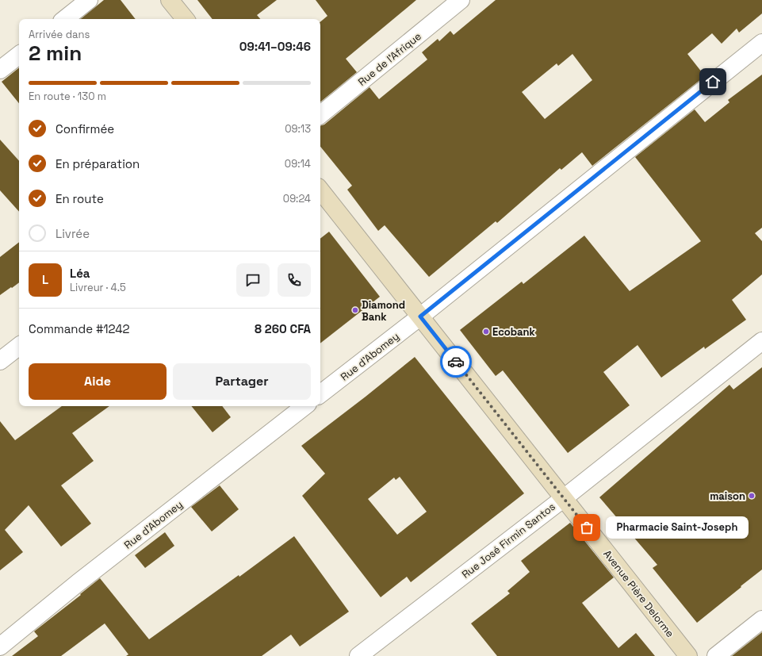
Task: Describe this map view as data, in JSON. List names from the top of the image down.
{
  "streets": {
    "main road": ["Avenue Pière Delorme"],
    "street": ["Rue de l'Afrique", "Rue d'Abomey", "Rue José Firmin Santos"]
  },
  "crossings": [
    ["Rue d'Abomey", "Avenue Pière Delorme"],
    ["Rue José Firmin Santos", "Avenue Pière Delorme"]
  ],
  "places": [
    "Diamond Bank",
    "Ecobank",
    "maison",
    "Pharmacie Saint-Joseph"
  ],
  "page": {
    "heading": ["2 min", "Arrivée dans", "09:41–09:46"],
    "panel": [
      "Léa",
      "Livreur · 4.5",
      "Commande #1242",
      "8 260 CFA"
    ],
    "bar": "En route · 130 m",
    "list": [
      ["Confirmée", "09:13"],
      ["En préparation", "09:14"],
      ["En route", "09:24"],
      "Livrée"
    ],
    "round": "L",
    "buttons": ["Aide", "Partager"],
    "bubble": "Pharmacie Saint-Joseph"
  }
}
